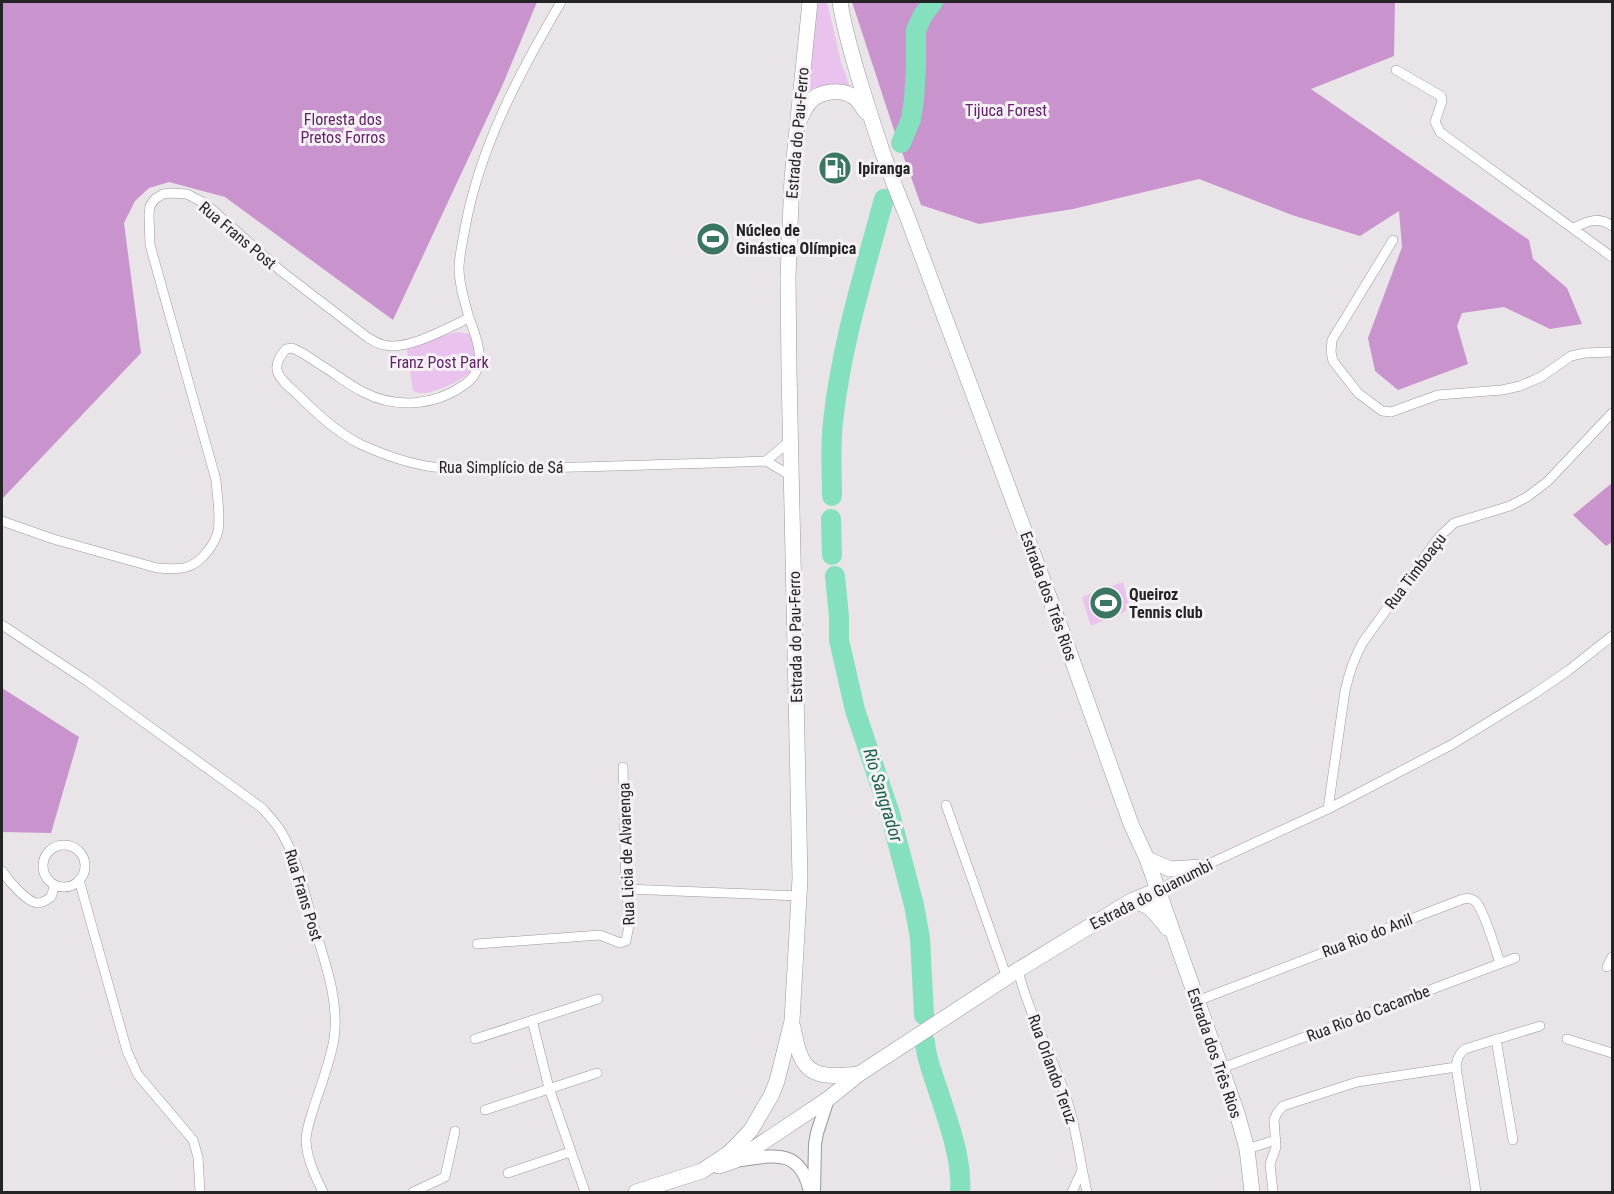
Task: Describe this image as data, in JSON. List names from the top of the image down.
{
  "streets": {
    "main road": ["Estrada do Pau-Ferro", "Estrada dos Três Rios", "Estrada do Guanumbi"],
    "street": [
      "Rua Frans Post",
      "Rua Simplício de Sá",
      "Rua Timboaçu",
      "Rua Licia de Alvarenga",
      "Rua Rio do Anil",
      "Rua Rio do Cacambe",
      "Rua Orlando Teruz"
    ]
  },
  "crossings": [
    ["Estrada do Pau-Ferro", "Estrada do Guanumbi"],
    ["Rua Frans Post", "Rua Simplício de Sá"],
    ["Rua Timboaçu", "Estrada do Guanumbi"],
    ["Estrada dos Três Rios", "Estrada do Guanumbi"],
    ["Estrada dos Três Rios", "Rua Rio do Anil"],
    ["Estrada dos Três Rios", "Rua Rio do Cacambe"],
    ["Estrada do Guanumbi", "Rua Orlando Teruz"],
    ["Rua Rio do Anil", "Rua Rio do Cacambe"]
  ],
  "water": ["Rio Sangrador"],
  "parks": ["Tijuca Forest", "Floresta dos Pretos Forros", "Franz Post Park"],
  "places": {
    "fuel station": ["Ipiranga"],
    "sports": ["Núcleo de Ginástica Olímpica", "Queiroz Tennis club"]
  }
}
